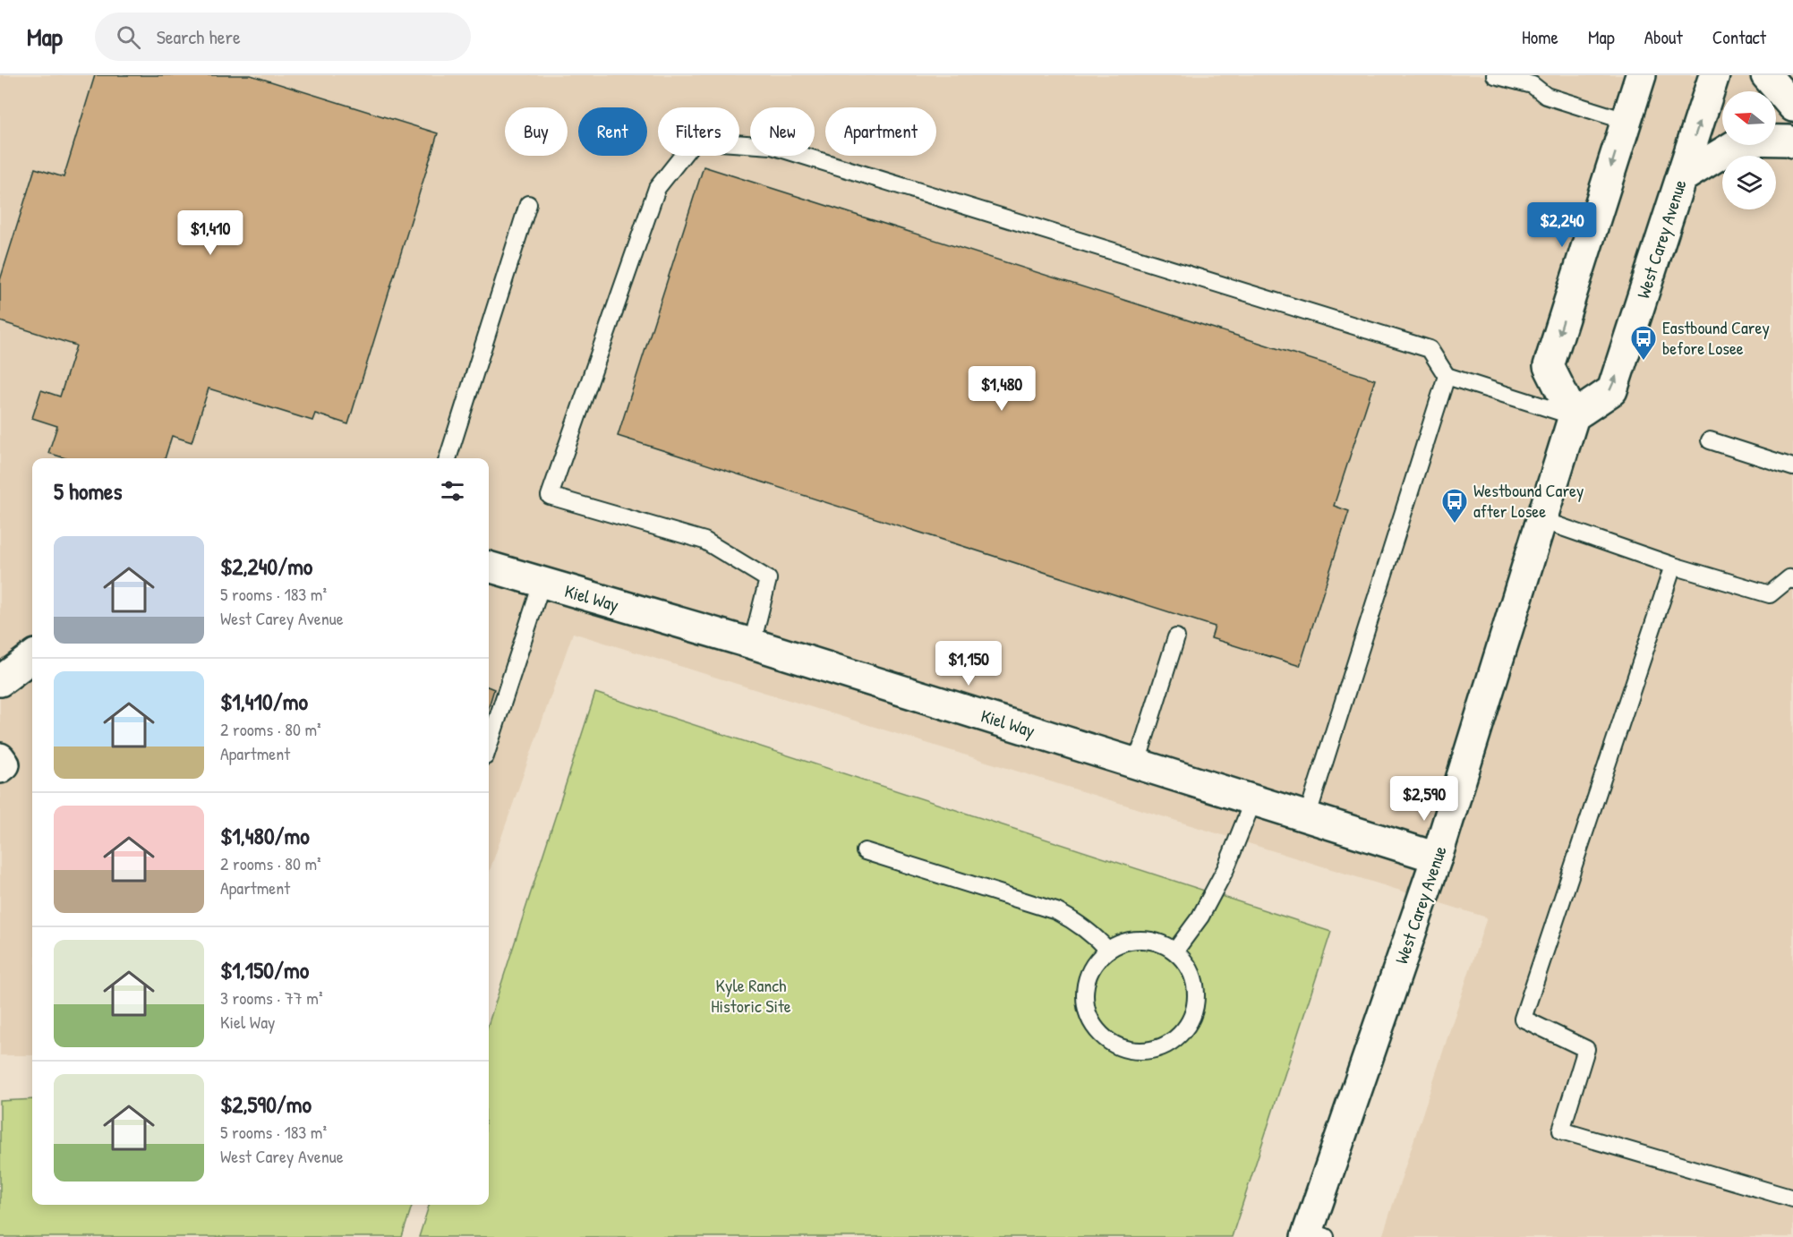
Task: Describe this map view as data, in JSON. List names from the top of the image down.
{
  "streets": {
    "main road": ["West Carey Avenue", "Kiel Way"]
  },
  "crossings": [
    ["West Carey Avenue", "Kiel Way"]
  ],
  "parks": ["Kyle Ranch Historic Site"],
  "places": {
    "bus stop": ["Eastbound Carey before Losee", "Westbound Carey after Losee"]
  },
  "north": "left",
  "page": {
    "header": "Map",
    "search": "Search here",
    "nav": [
      "Home",
      "Map",
      "About",
      "Contact"
    ],
    "chip": [
      "Buy",
      "Rent",
      "Filters",
      "New",
      "Apartment"
    ],
    "price": [
      "$2,240",
      "$1,410",
      "$1,480",
      "$1,150",
      "$2,590"
    ],
    "heading": "5 homes",
    "list": [
      {
        "name": "$2,240/mo",
        "note": "5 rooms · 183 m² · West Carey Avenue"
      },
      {
        "name": "$1,410/mo",
        "note": "2 rooms · 80 m² · Apartment"
      },
      {
        "name": "$1,480/mo",
        "note": "2 rooms · 80 m² · Apartment"
      },
      {
        "name": "$1,150/mo",
        "note": "3 rooms · 77 m² · Kiel Way"
      },
      {
        "name": "$2,590/mo",
        "note": "5 rooms · 183 m² · West Carey Avenue"
      }
    ]
  }
}
